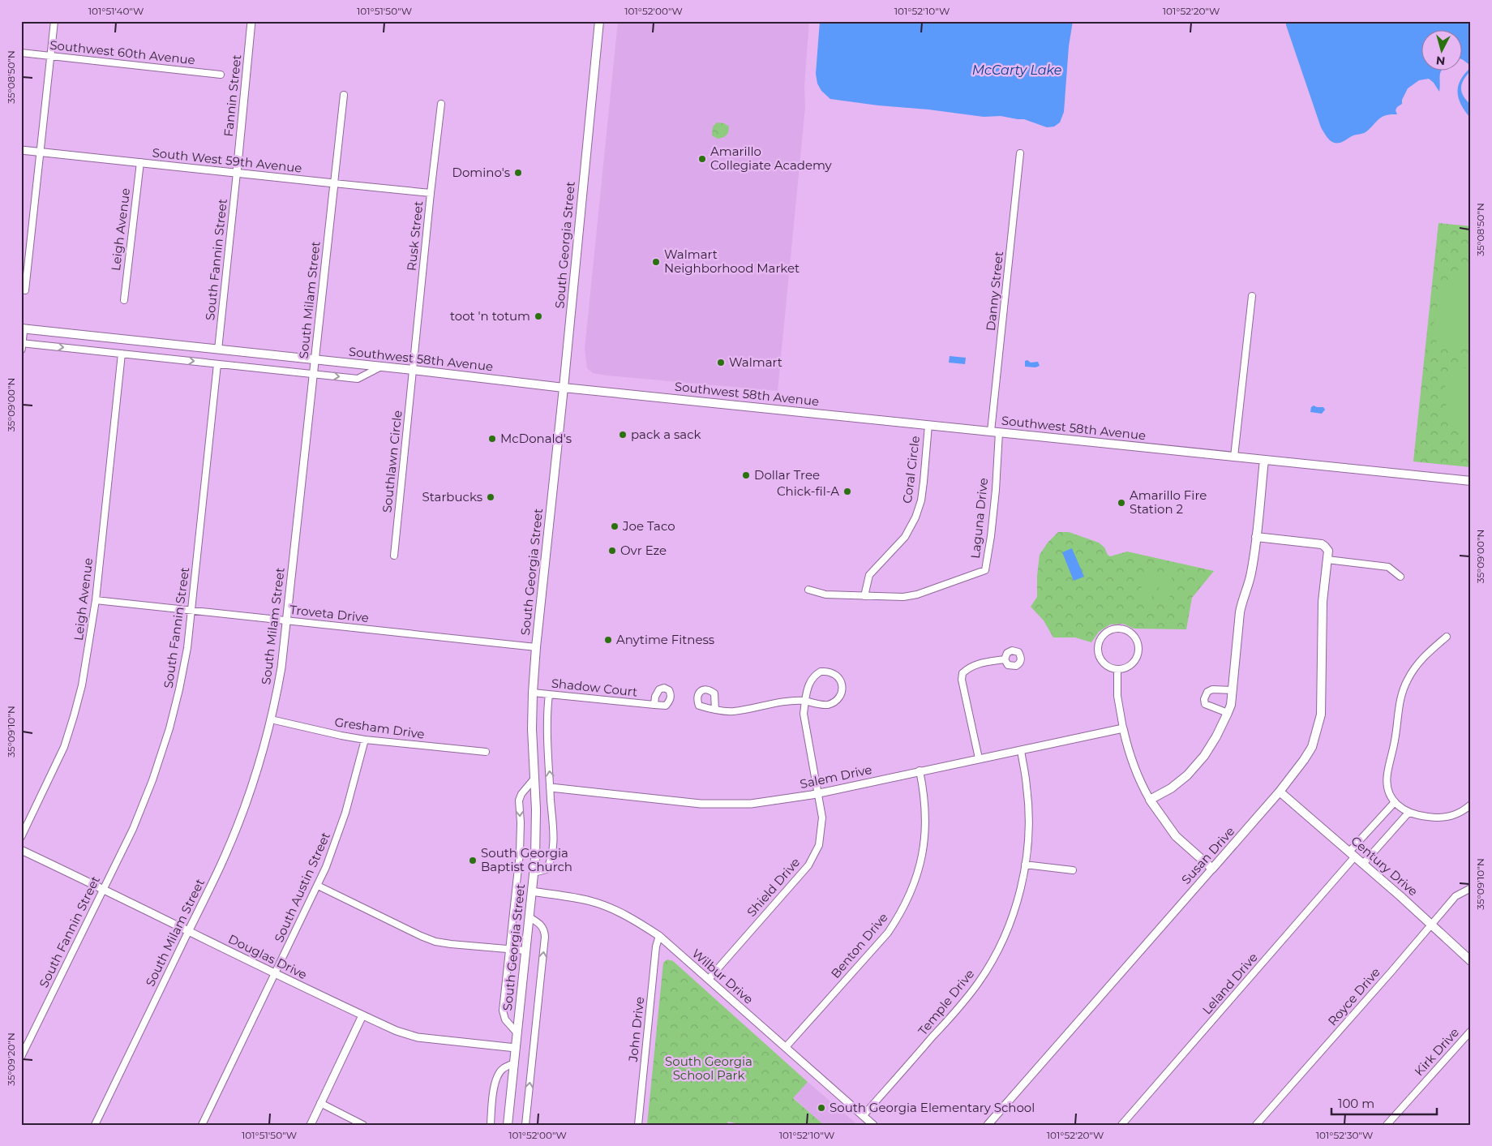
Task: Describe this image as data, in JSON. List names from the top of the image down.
{
  "streets": {
    "main road": [
      "South Georgia Street",
      "Southwest 58th Avenue",
      "Susan Drive",
      "Century Drive"
    ],
    "street": [
      "Southwest 60th Avenue",
      "Fannin Street",
      "South West 59th Avenue",
      "Leigh Avenue",
      "Rusk Street",
      "South Fannin Street",
      "Danny Street",
      "South Milam Street",
      "Southlawn Circle",
      "Coral Circle",
      "Laguna Drive",
      "Troveta Drive",
      "Shadow Court",
      "Gresham Drive",
      "Salem Drive",
      "South Austin Street",
      "Shield Drive",
      "Benton Drive",
      "Douglas Drive",
      "Wilbur Drive",
      "Leland Drive",
      "Royce Drive",
      "Temple Drive",
      "John Drive",
      "Kirk Drive"
    ]
  },
  "crossings": [
    ["Fannin Street", "South West 59th Avenue"],
    ["Fannin Street", "South Fannin Street"],
    ["South West 59th Avenue", "Leigh Avenue"],
    ["South West 59th Avenue", "Rusk Street"],
    ["South West 59th Avenue", "South Fannin Street"],
    ["South West 59th Avenue", "South Milam Street"],
    ["Leigh Avenue", "Troveta Drive"],
    ["Rusk Street", "Southwest 58th Avenue"],
    ["Rusk Street", "Southlawn Circle"],
    ["South Georgia Street", "Southwest 58th Avenue"],
    ["South Georgia Street", "Troveta Drive"],
    ["South Georgia Street", "Shadow Court"],
    ["South Georgia Street", "Douglas Drive"],
    ["South Georgia Street", "Wilbur Drive"],
    ["South Fannin Street", "Southwest 58th Avenue"],
    ["South Fannin Street", "Troveta Drive"],
    ["South Fannin Street", "Douglas Drive"],
    ["Danny Street", "Southwest 58th Avenue"],
    ["Danny Street", "Laguna Drive"],
    ["South Milam Street", "Southwest 58th Avenue"],
    ["South Milam Street", "Troveta Drive"],
    ["South Milam Street", "Gresham Drive"],
    ["South Milam Street", "Douglas Drive"],
    ["Southwest 58th Avenue", "Southlawn Circle"],
    ["Southwest 58th Avenue", "Coral Circle"],
    ["Southwest 58th Avenue", "Laguna Drive"],
    ["Coral Circle", "Laguna Drive"],
    ["Gresham Drive", "South Austin Street"],
    ["Salem Drive", "Shield Drive"],
    ["Salem Drive", "Benton Drive"],
    ["Salem Drive", "Temple Drive"],
    ["Susan Drive", "Century Drive"],
    ["Century Drive", "Leland Drive"],
    ["Century Drive", "Royce Drive"],
    ["South Austin Street", "Douglas Drive"],
    ["Shield Drive", "Wilbur Drive"],
    ["Benton Drive", "Wilbur Drive"],
    ["Wilbur Drive", "Temple Drive"],
    ["Wilbur Drive", "John Drive"]
  ],
  "water": ["McCarty Lake"],
  "parks": ["South Georgia School Park"],
  "places": [
    "Amarillo Collegiate Academy",
    "Domino's",
    "Walmart Neighborhood Market",
    "toot 'n totum",
    "Walmart",
    "pack a sack",
    "McDonald's",
    "Dollar Tree",
    "Chick-fil-A",
    "Starbucks",
    "Amarillo Fire Station 2",
    "Joe Taco",
    "Ovr Eze",
    "Anytime Fitness",
    "South Georgia Baptist Church",
    "South Georgia Elementary School"
  ],
  "scale_bar": "100 m",
  "north": "bottom",
  "coordinates": [
    "101°51'40\"W",
    "101°51'50\"W",
    "101°52'00\"W",
    "101°52'10\"W",
    "101°52'20\"W",
    "35°08'50\"N",
    "35°09'00\"N",
    "35°09'10\"N",
    "35°09'20\"N",
    "101°52'30\"W"
  ]
}
